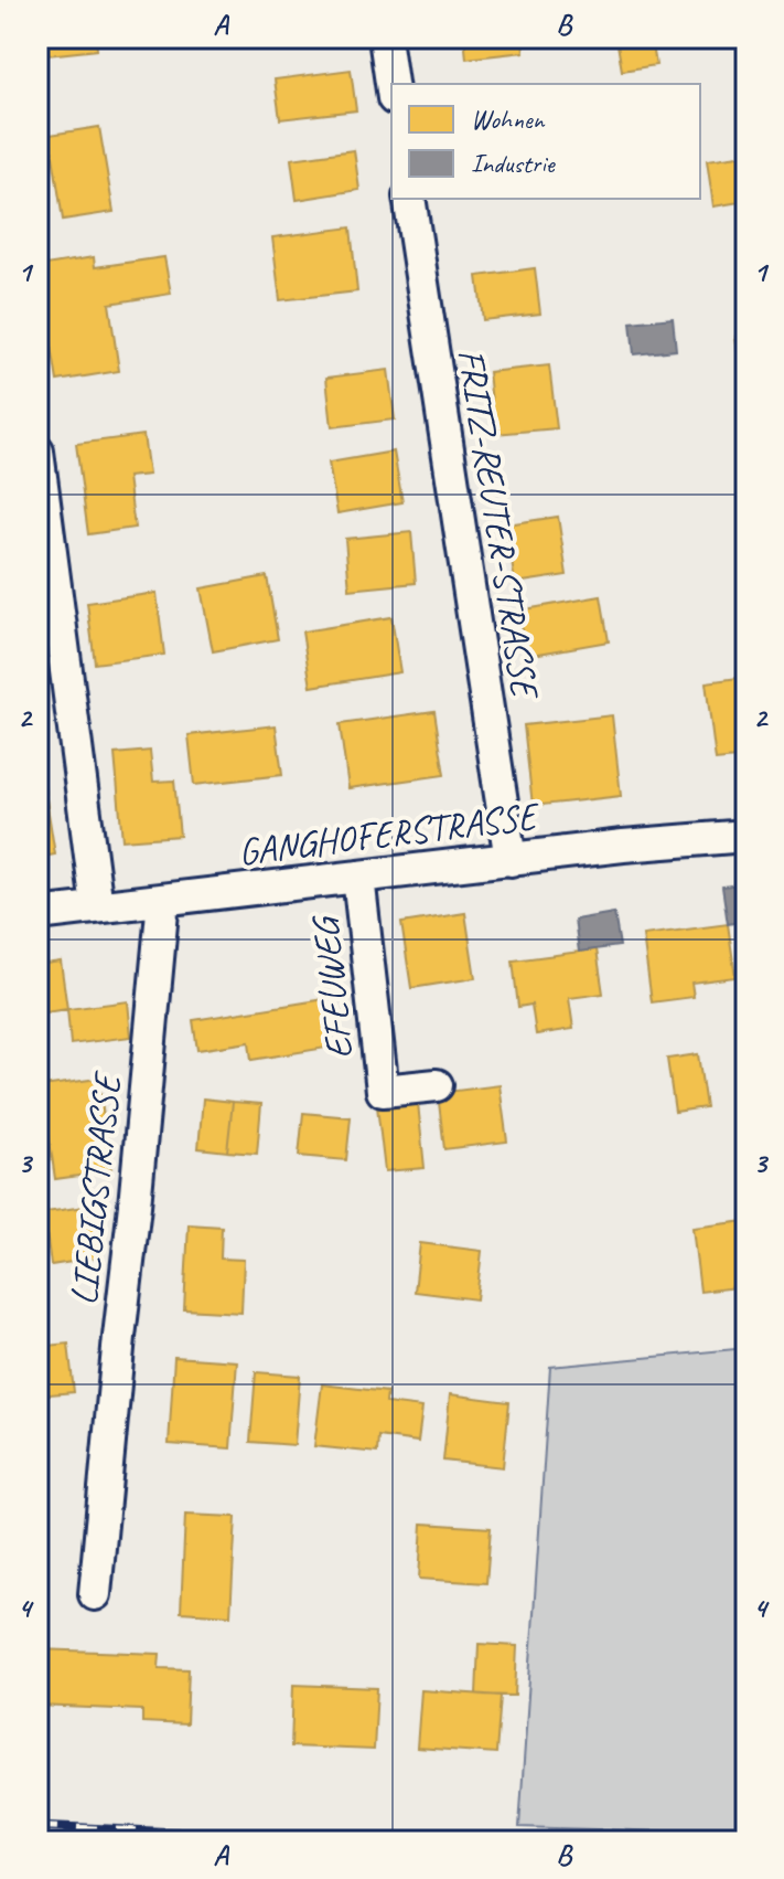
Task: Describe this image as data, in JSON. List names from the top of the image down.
{
  "streets": {
    "street": [
      "FRITZ-REUTER-STRASSE",
      "GANGHOFERSTRASSE",
      "EFEUWEG",
      "LIEBIGSTRASSE"
    ]
  },
  "crossings": [
    ["FRITZ-REUTER-STRASSE", "GANGHOFERSTRASSE"],
    ["GANGHOFERSTRASSE", "EFEUWEG"],
    ["GANGHOFERSTRASSE", "LIEBIGSTRASSE"]
  ],
  "legend": ["Wohnen", "Industrie"],
  "grid": {
    "columns": ["A", "B"],
    "rows": [
      "1",
      "2",
      "3",
      "4"
    ]
  }
}
